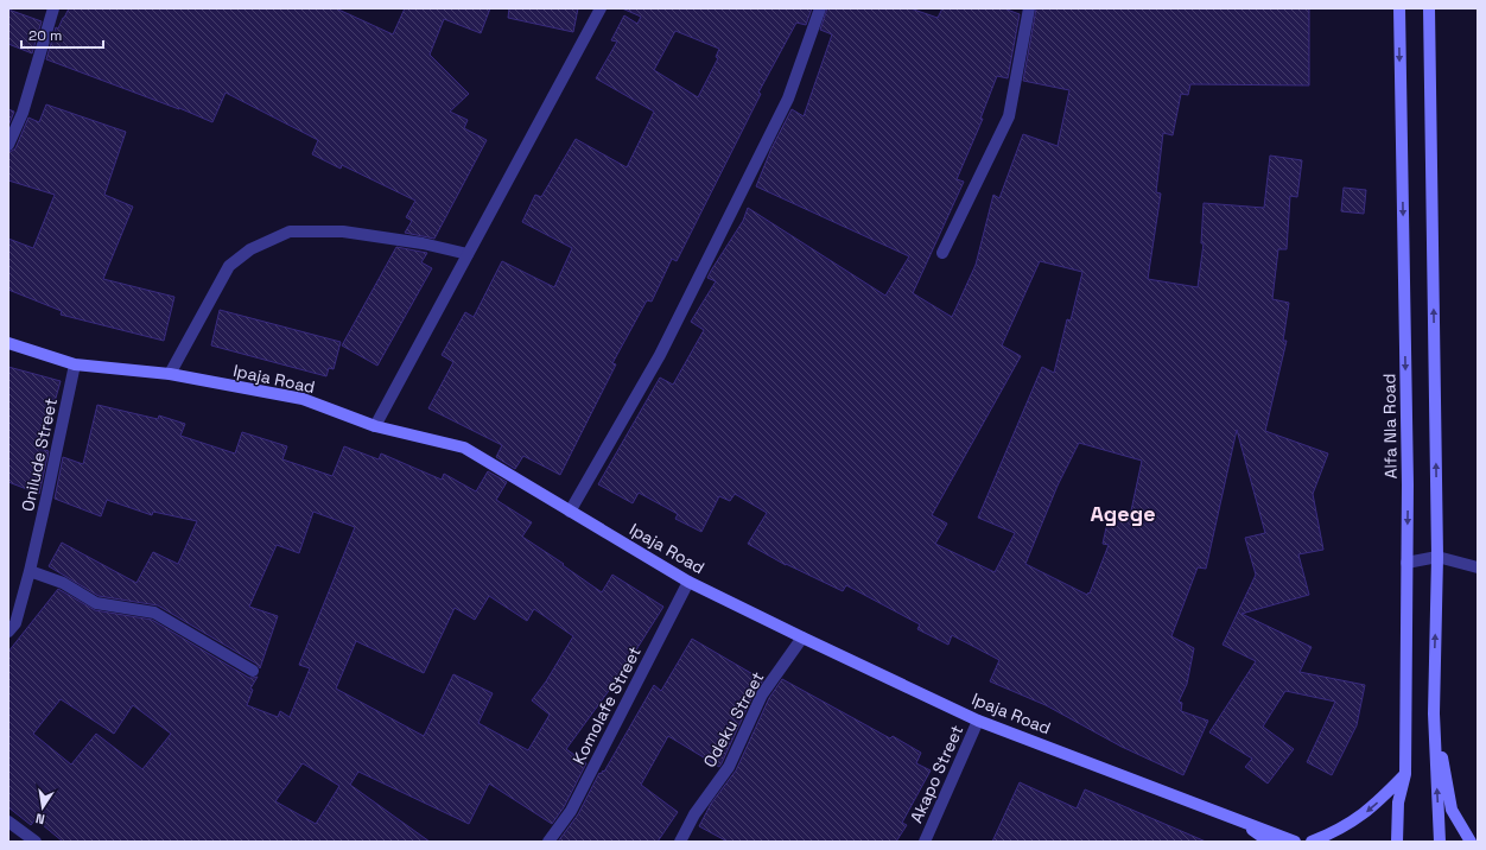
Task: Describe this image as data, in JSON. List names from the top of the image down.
{
  "streets": {
    "main road": ["Ipaja Road", "Alfa Nla Road"],
    "street": [
      "Onilude Street",
      "Komolafe Street",
      "Odeku Street",
      "Akapo Street"
    ]
  },
  "crossings": [
    ["Ipaja Road", "Onilude Street"],
    ["Ipaja Road", "Komolafe Street"],
    ["Ipaja Road", "Odeku Street"],
    ["Ipaja Road", "Akapo Street"]
  ],
  "districts": ["Agege"],
  "scale_bar": "20 m",
  "north": "bottom"
}
